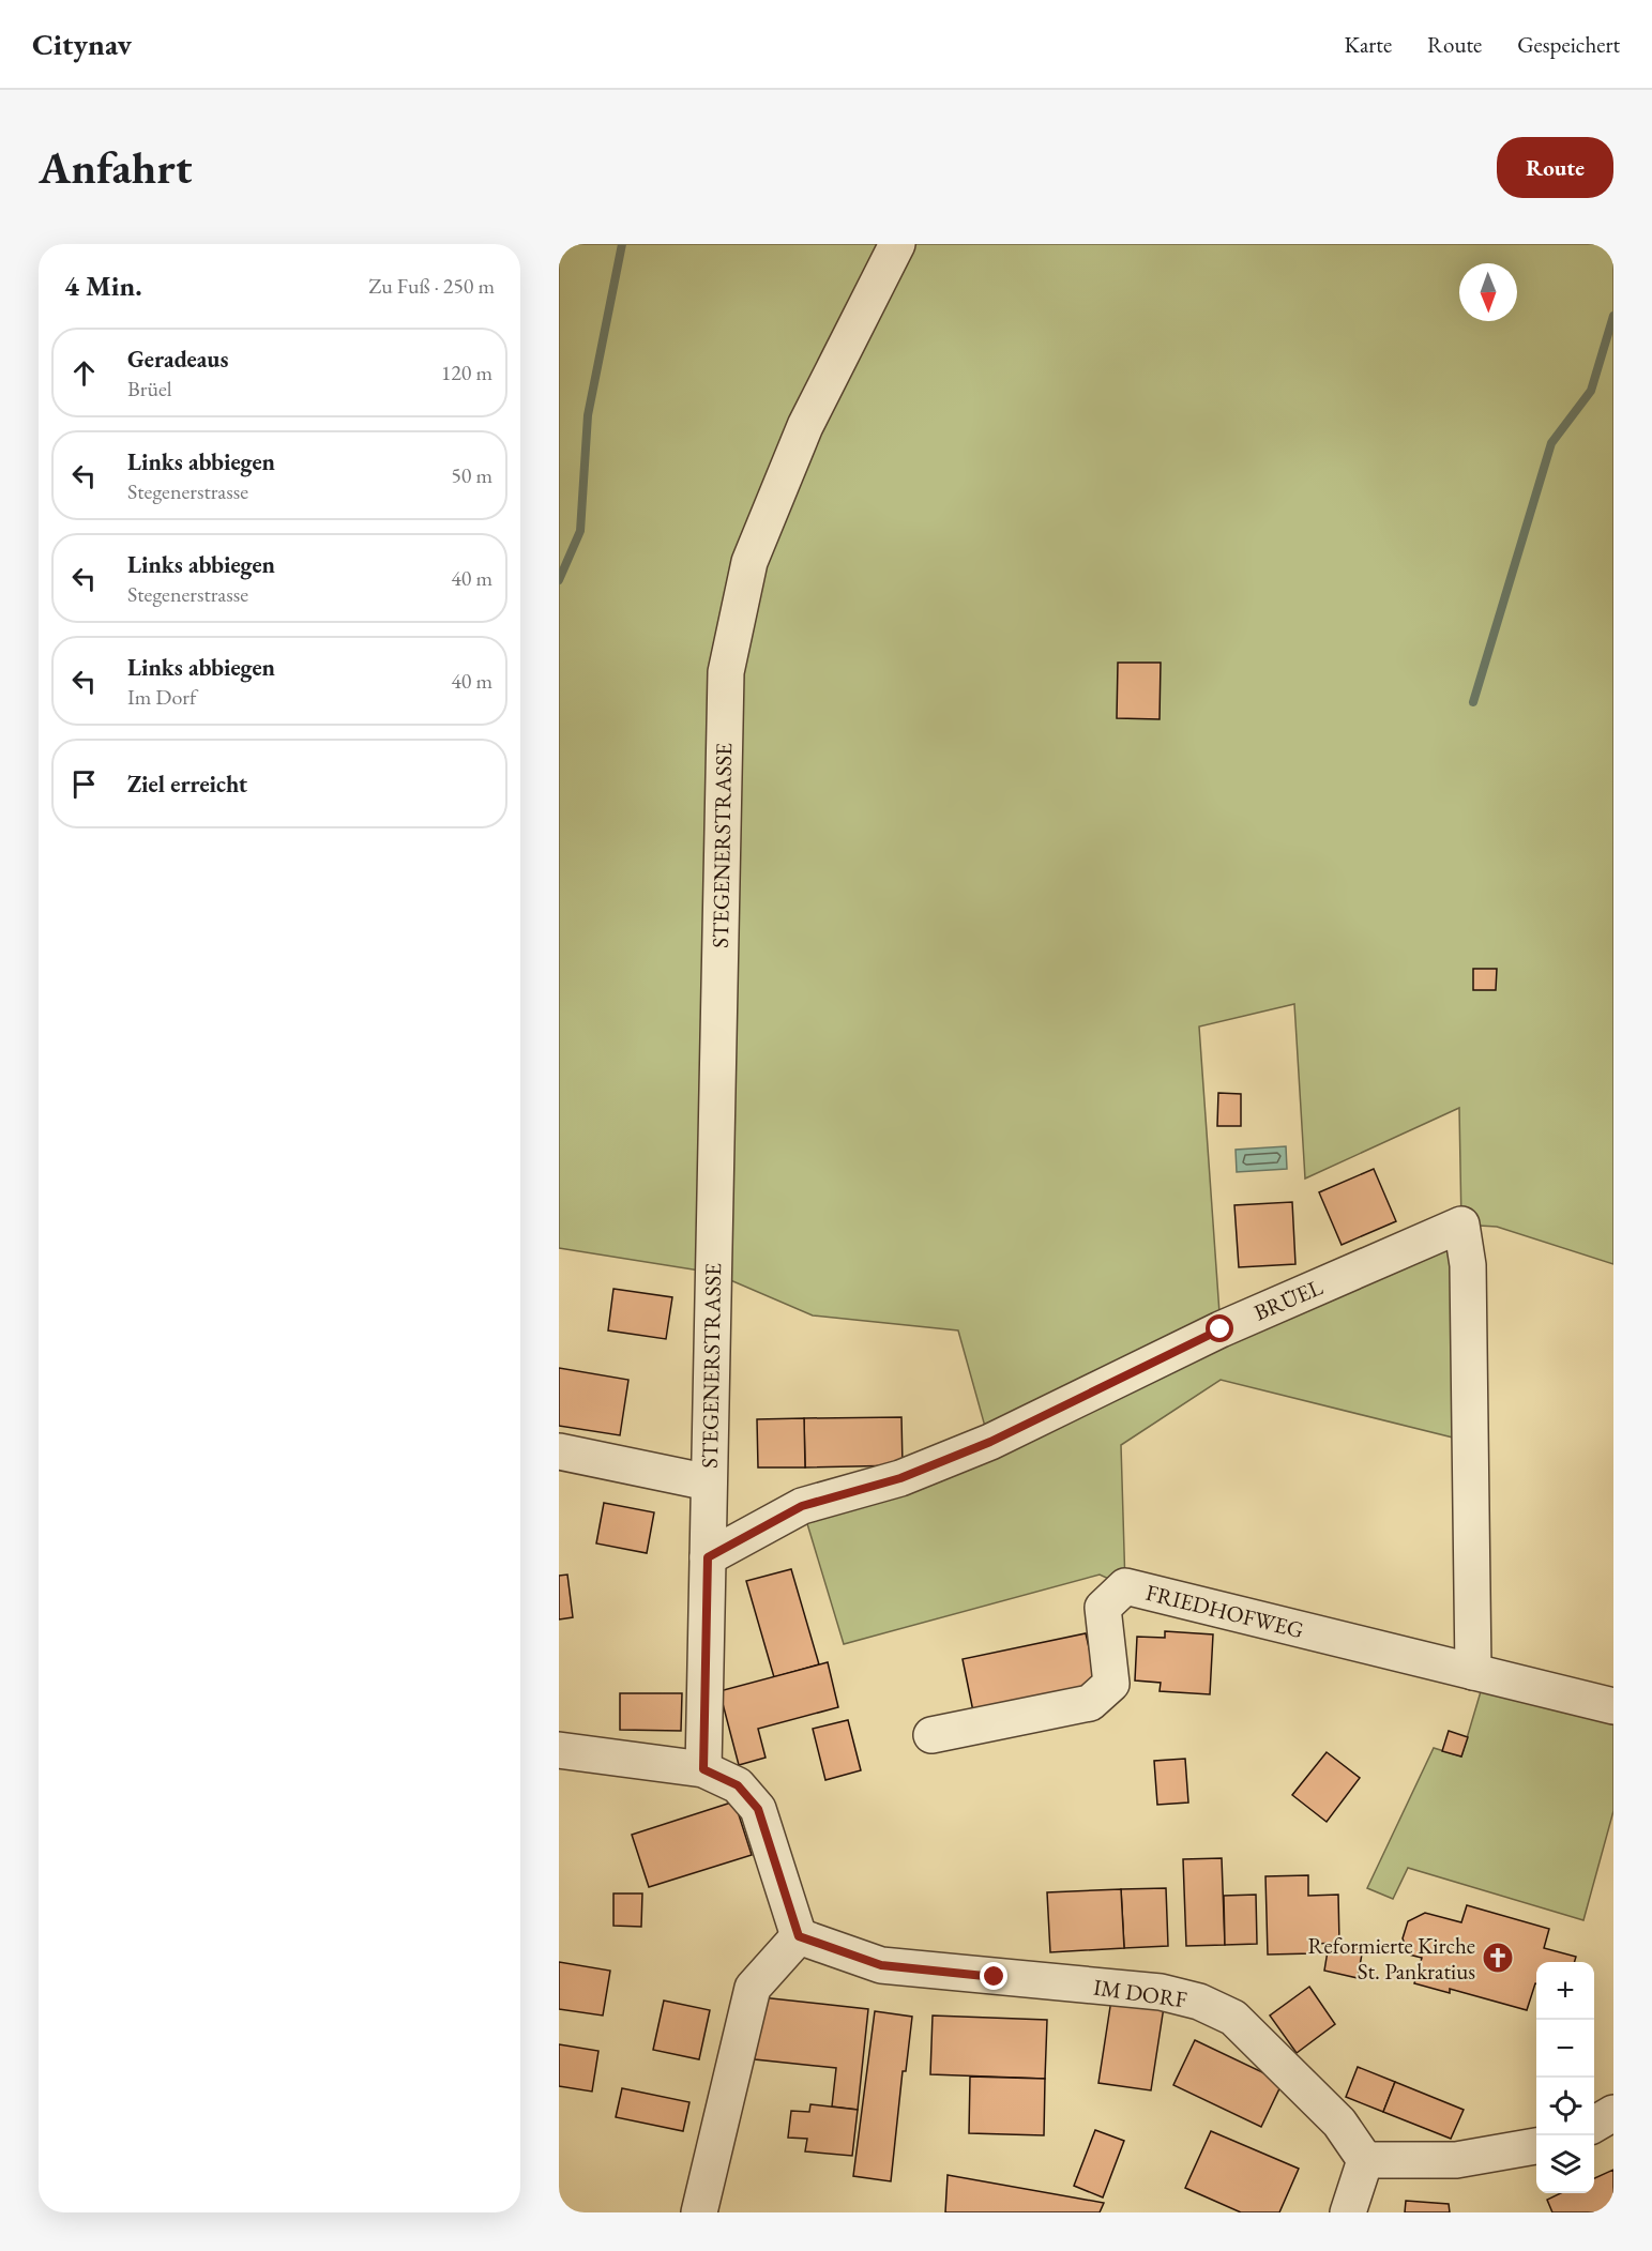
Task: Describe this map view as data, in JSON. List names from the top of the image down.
{
  "streets": {
    "street": [
      "STEGENERSTRASSE",
      "BRÜEL",
      "FRIEDHOFWEG",
      "IM DORF"
    ]
  },
  "crossings": [
    ["STEGENERSTRASSE", "BRÜEL"],
    ["BRÜEL", "FRIEDHOFWEG"]
  ],
  "places": {
    "church": ["Reformierte Kirche St. Pankratius"]
  },
  "north": "bottom",
  "page": {
    "header": "Citynav",
    "nav": ["Karte", "Route", "Gespeichert"],
    "buttons": "Route",
    "title": "Anfahrt",
    "heading": ["4 Min.", "Zu Fuß · 250 m"],
    "list": [
      ["Geradeaus", "Brüel", "120 m"],
      ["Links abbiegen", "Stegenerstrasse", "50 m"],
      ["Links abbiegen", "Stegenerstrasse", "40 m"],
      ["Links abbiegen", "Im Dorf", "40 m"],
      "Ziel erreicht"
    ],
    "map_buttons": ["+", "−"]
  }
}
